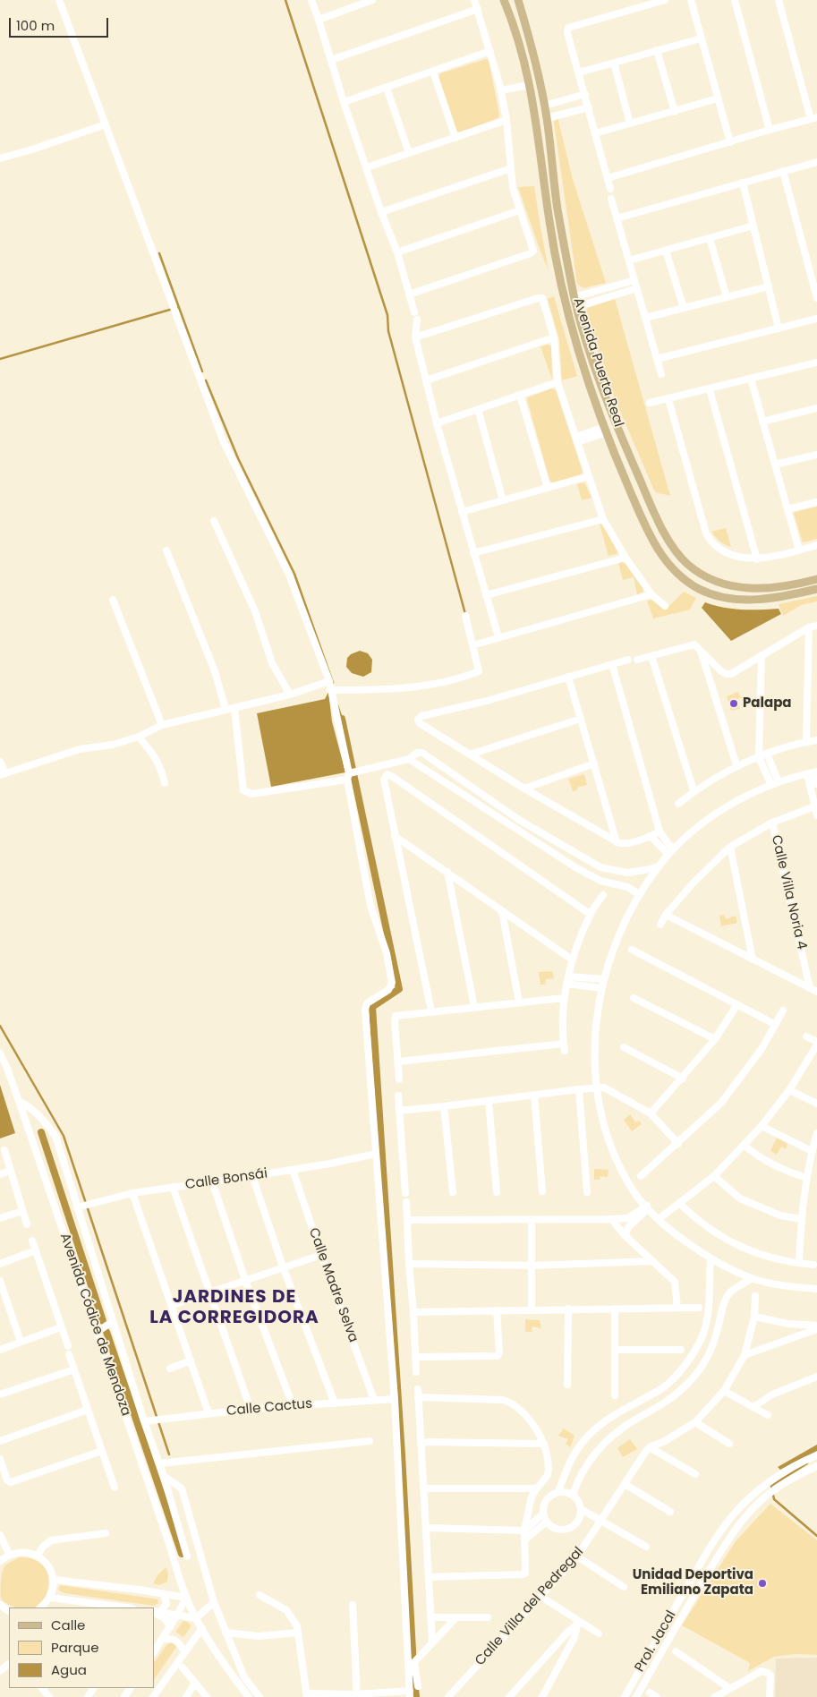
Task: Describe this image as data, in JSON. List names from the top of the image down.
{
  "streets": {
    "main road": ["Avenida Puerta Real"],
    "street": [
      "Calle Villa Noria 4",
      "Calle Bonsái",
      "Calle Madre Selva",
      "Avenida Códice de Mendoza",
      "Calle Cactus",
      "Calle Villa del Pedregal",
      "Prol. Jacal"
    ]
  },
  "crossings": [
    ["Calle Bonsái", "Calle Madre Selva"],
    ["Calle Madre Selva", "Calle Cactus"]
  ],
  "districts": ["JARDINES DE LA CORREGIDORA"],
  "places": ["Palapa", "Unidad Deportiva Emiliano Zapata"],
  "legend": ["Calle", "Parque", "Agua"],
  "scale_bar": "100 m"
}
